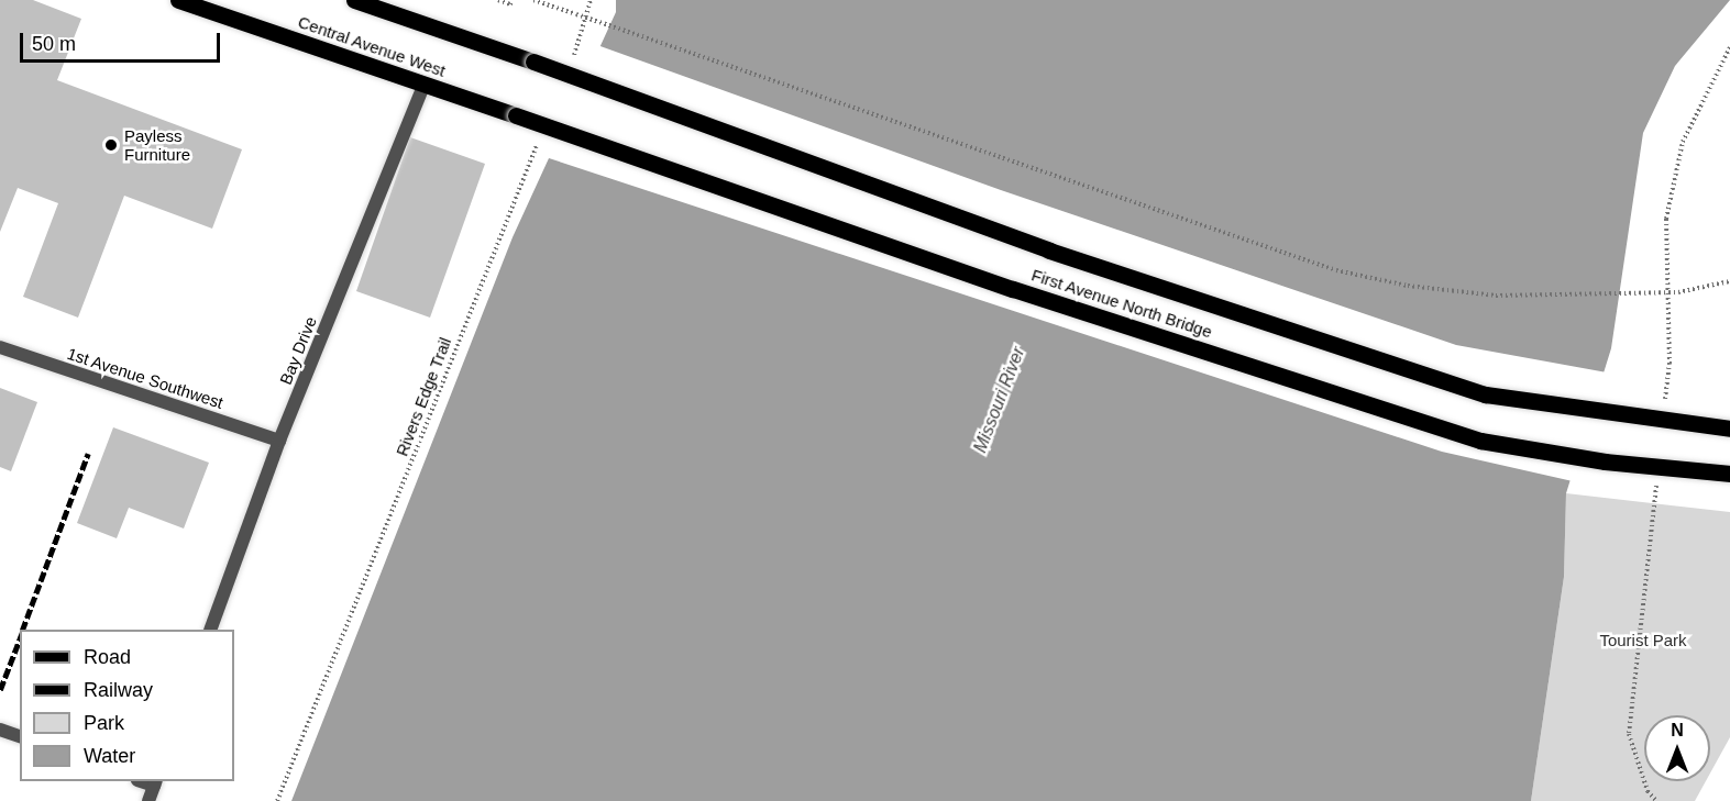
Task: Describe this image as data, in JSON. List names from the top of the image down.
{
  "streets": {
    "main road": ["Central Avenue West", "First Avenue North Bridge"],
    "street": ["Bay Drive", "1st Avenue Southwest"],
    "path": ["Rivers Edge Trail"]
  },
  "crossings": [
    ["Central Avenue West", "First Avenue North Bridge"],
    ["Central Avenue West", "Bay Drive"],
    ["Bay Drive", "1st Avenue Southwest"]
  ],
  "water": ["Missouri River"],
  "parks": ["Tourist Park"],
  "places": ["Payless Furniture"],
  "legend": [
    "Road",
    "Railway",
    "Park",
    "Water"
  ],
  "scale_bar": "50 m",
  "north": "top"
}
